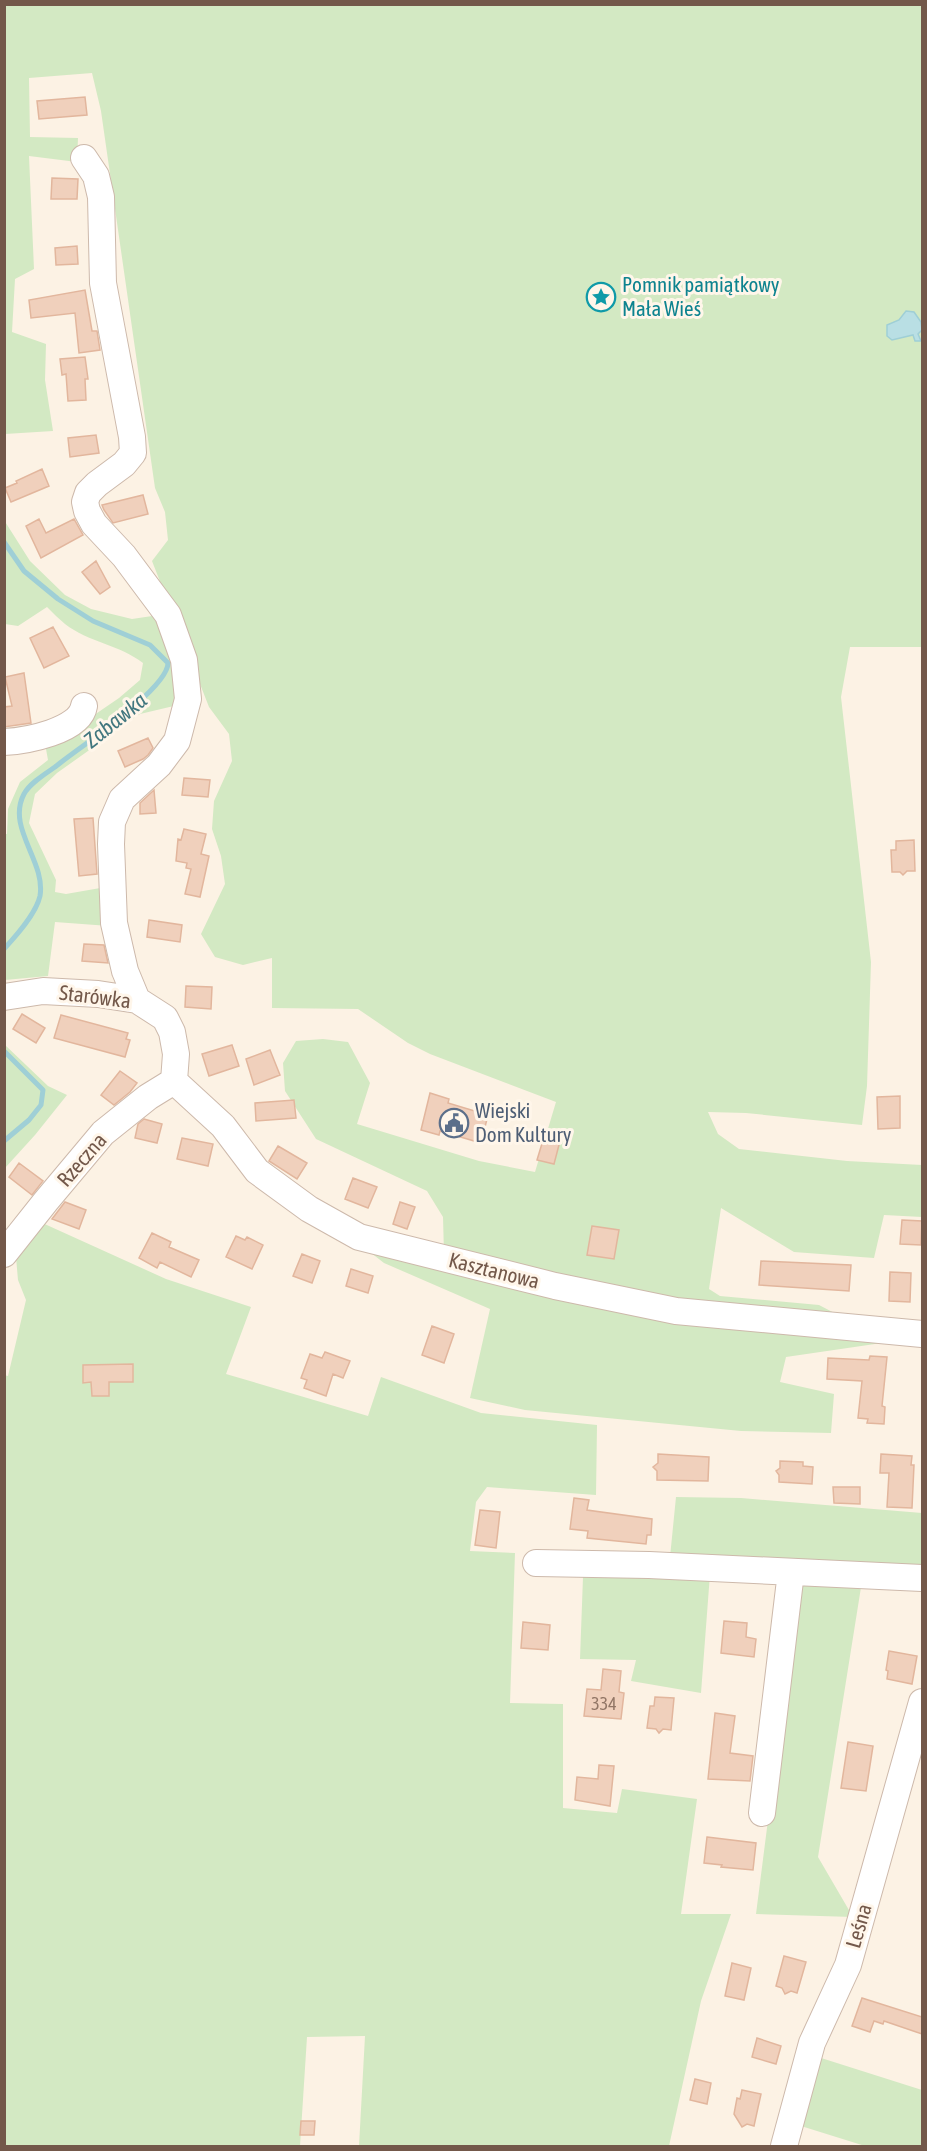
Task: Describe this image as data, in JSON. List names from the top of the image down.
{
  "streets": {
    "street": [
      "Starówka",
      "Rzeczna",
      "Kasztanowa",
      "Leśna"
    ]
  },
  "crossings": [
    ["Starówka", "Rzeczna"],
    ["Starówka", "Kasztanowa"],
    ["Rzeczna", "Kasztanowa"]
  ],
  "water": ["Zabawka"],
  "places": {
    "place": ["Pomnik pamiątkowy Mała Wieś"],
    "public building": ["Wiejski Dom Kultury"]
  },
  "house_numbers": ["334"]
}
